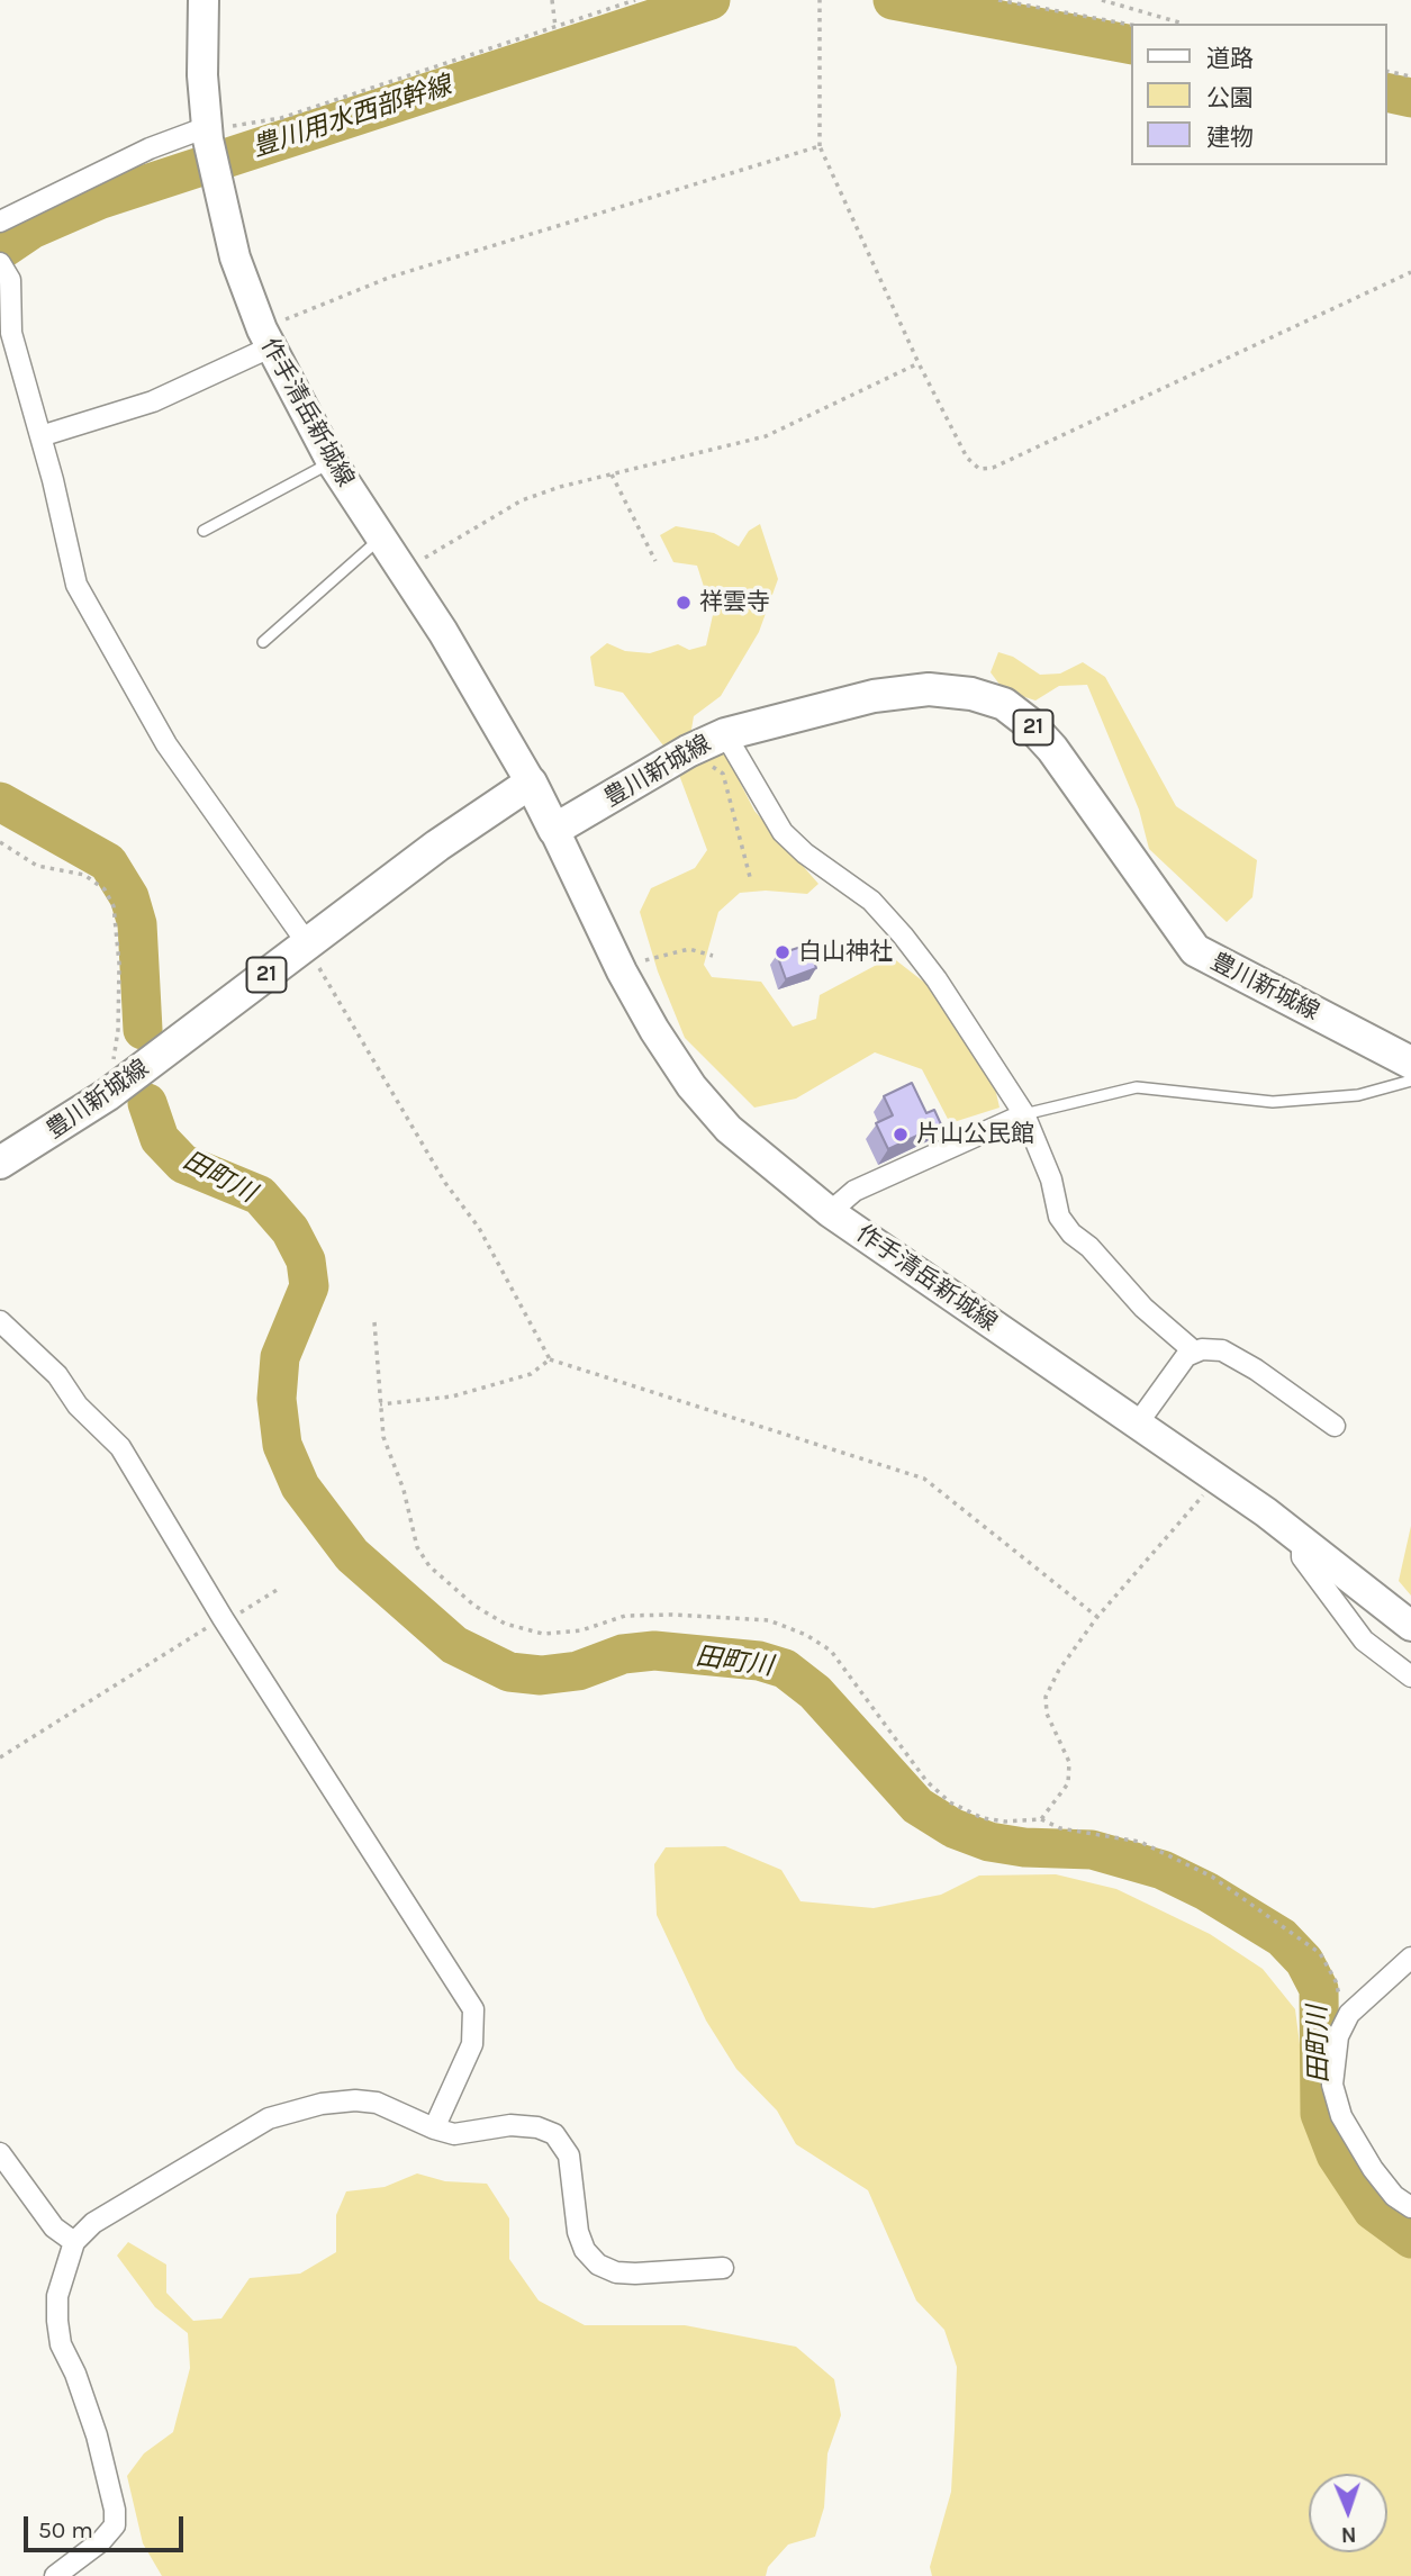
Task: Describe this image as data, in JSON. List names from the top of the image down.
{
  "streets": {
    "main road": ["作手清岳新城線", "21", "豊川新城線"]
  },
  "crossings": [
    ["作手清岳新城線", "豊川新城線"]
  ],
  "water": ["豊川用水西部幹線", "田町川"],
  "places": ["祥雲寺", "白山神社", "片山公民館"],
  "legend": ["道路", "公園", "建物"],
  "scale_bar": "50 m",
  "north": "bottom"
}
